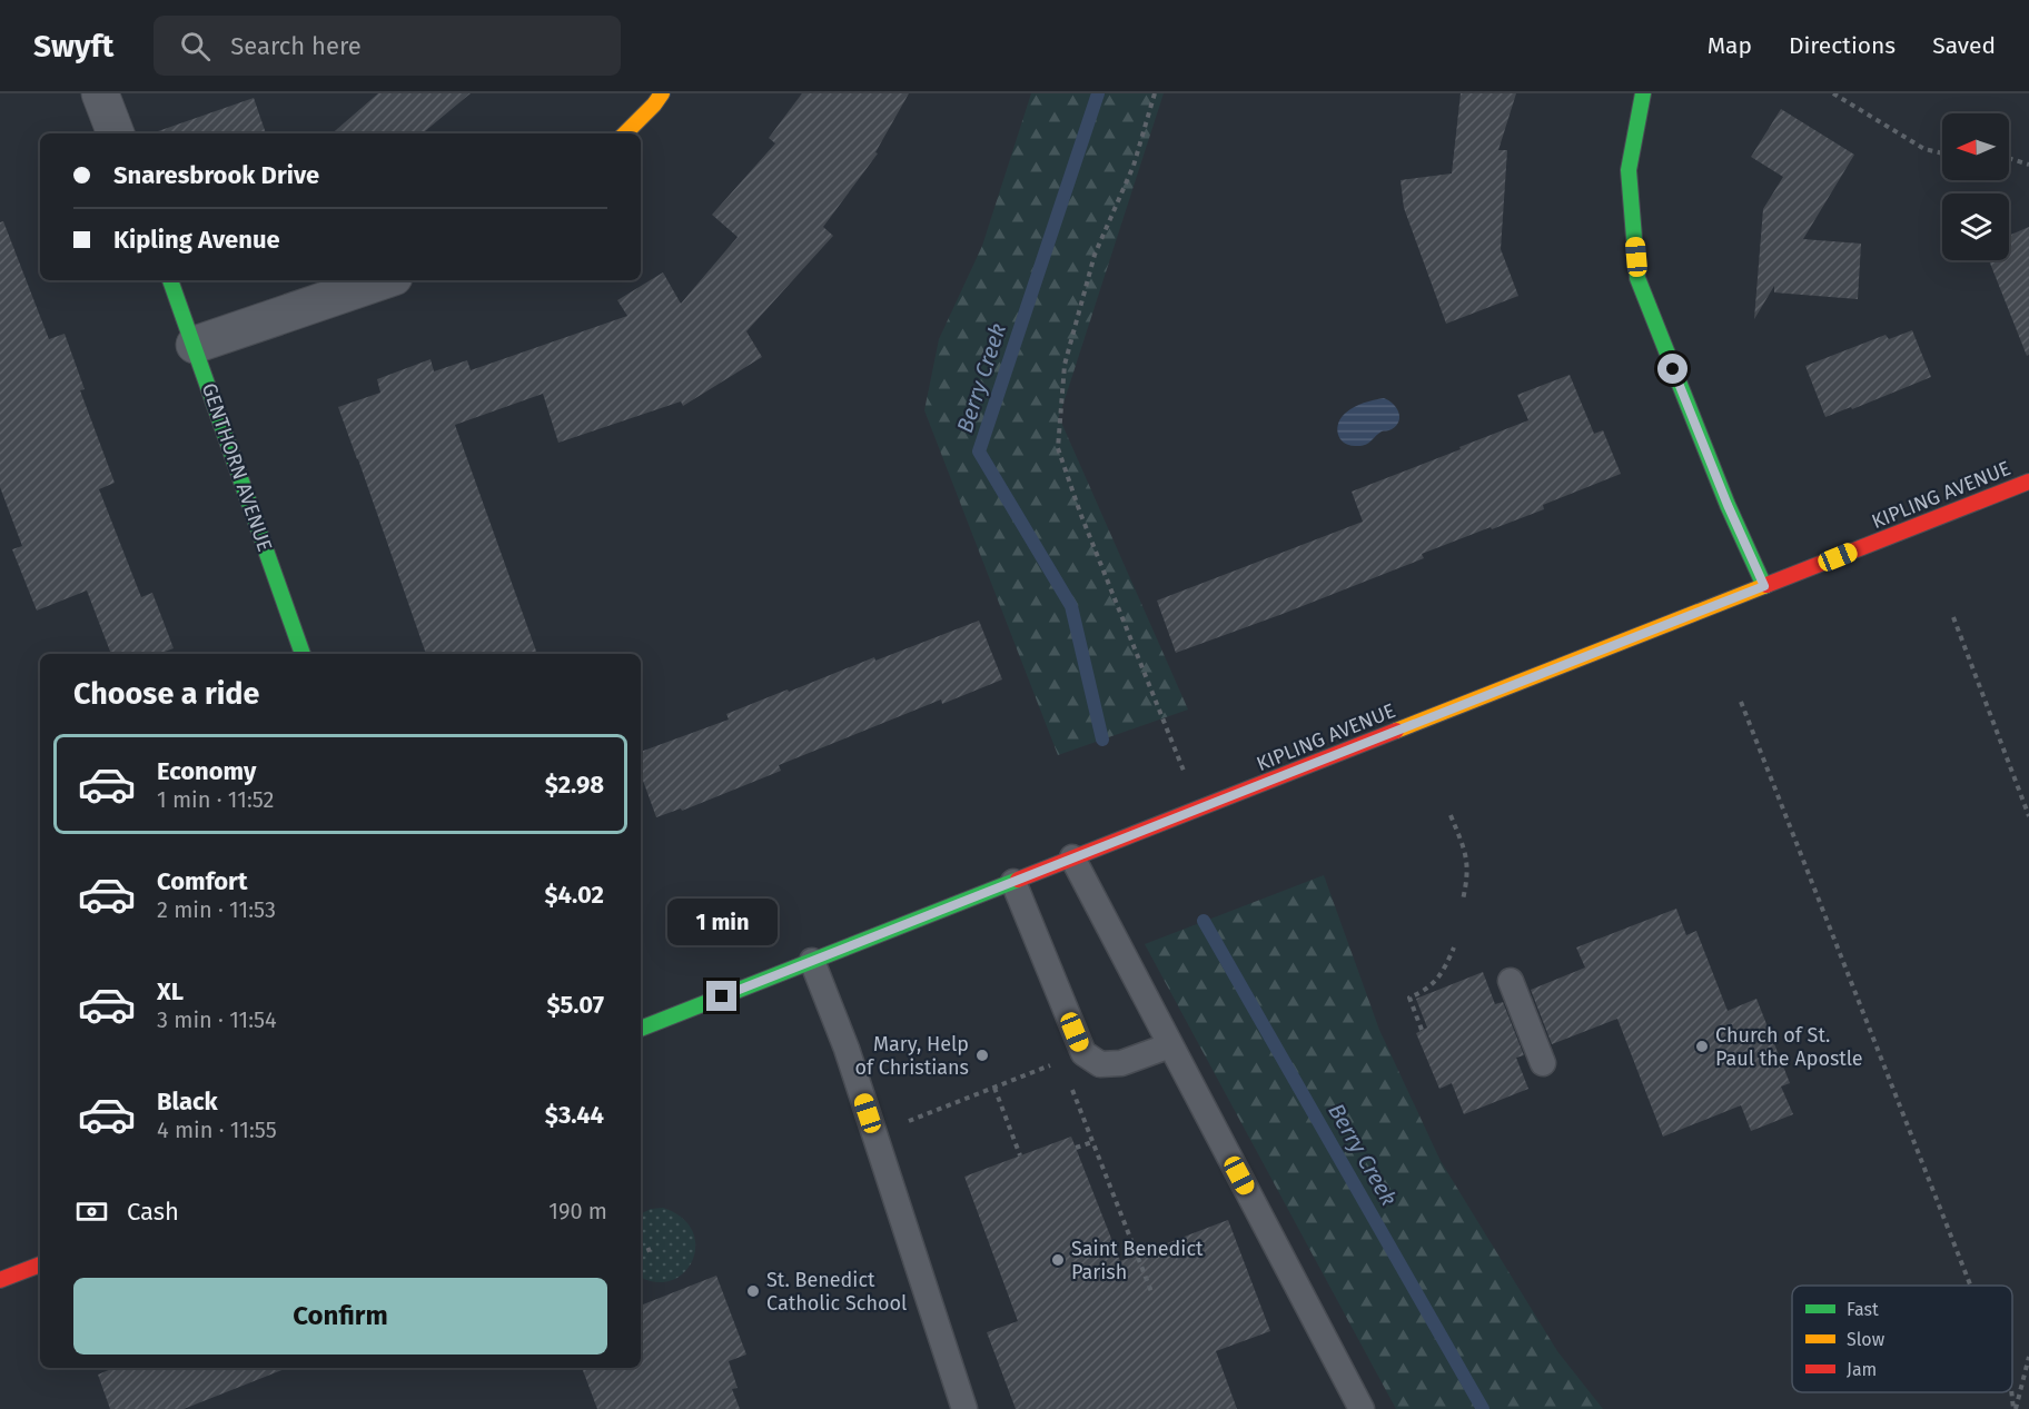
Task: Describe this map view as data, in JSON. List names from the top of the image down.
{
  "streets": {
    "main road": ["GENTHORN AVENUE", "KIPLING AVENUE"]
  },
  "water": ["Berry Creek"],
  "places": [
    "Church of St. Paul the Apostle",
    "Mary, Help of Christians",
    "Saint Benedict Parish",
    "St. Benedict Catholic School"
  ],
  "legend": ["Fast", "Slow", "Jam"],
  "north": "left",
  "page": {
    "header": "Swyft",
    "search": "Search here",
    "nav": ["Map", "Directions", "Saved"],
    "banner": ["Snaresbrook Drive", "Kipling Avenue"],
    "heading": "Choose a ride",
    "list": [
      {
        "name": "Economy",
        "note": "1 min · 11:52",
        "value": "$2.98"
      },
      {
        "name": "Comfort",
        "note": "2 min · 11:53",
        "value": "$4.02"
      },
      {
        "name": "XL",
        "note": "3 min · 11:54",
        "value": "$5.07"
      },
      {
        "name": "Black",
        "note": "4 min · 11:55",
        "value": "$3.44"
      }
    ],
    "bubble": "1 min",
    "pay": ["Cash", "190 m"],
    "buttons": "Confirm"
  }
}
